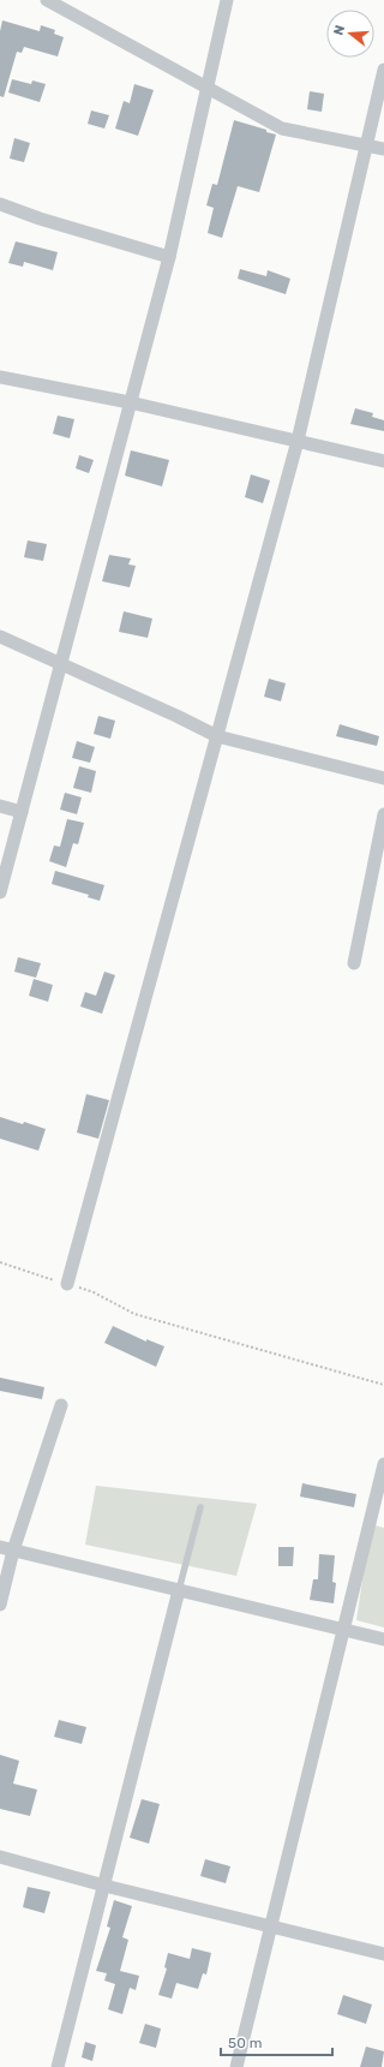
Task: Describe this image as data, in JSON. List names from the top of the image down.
{
  "scale_bar": "50 m",
  "north": "left"
}
